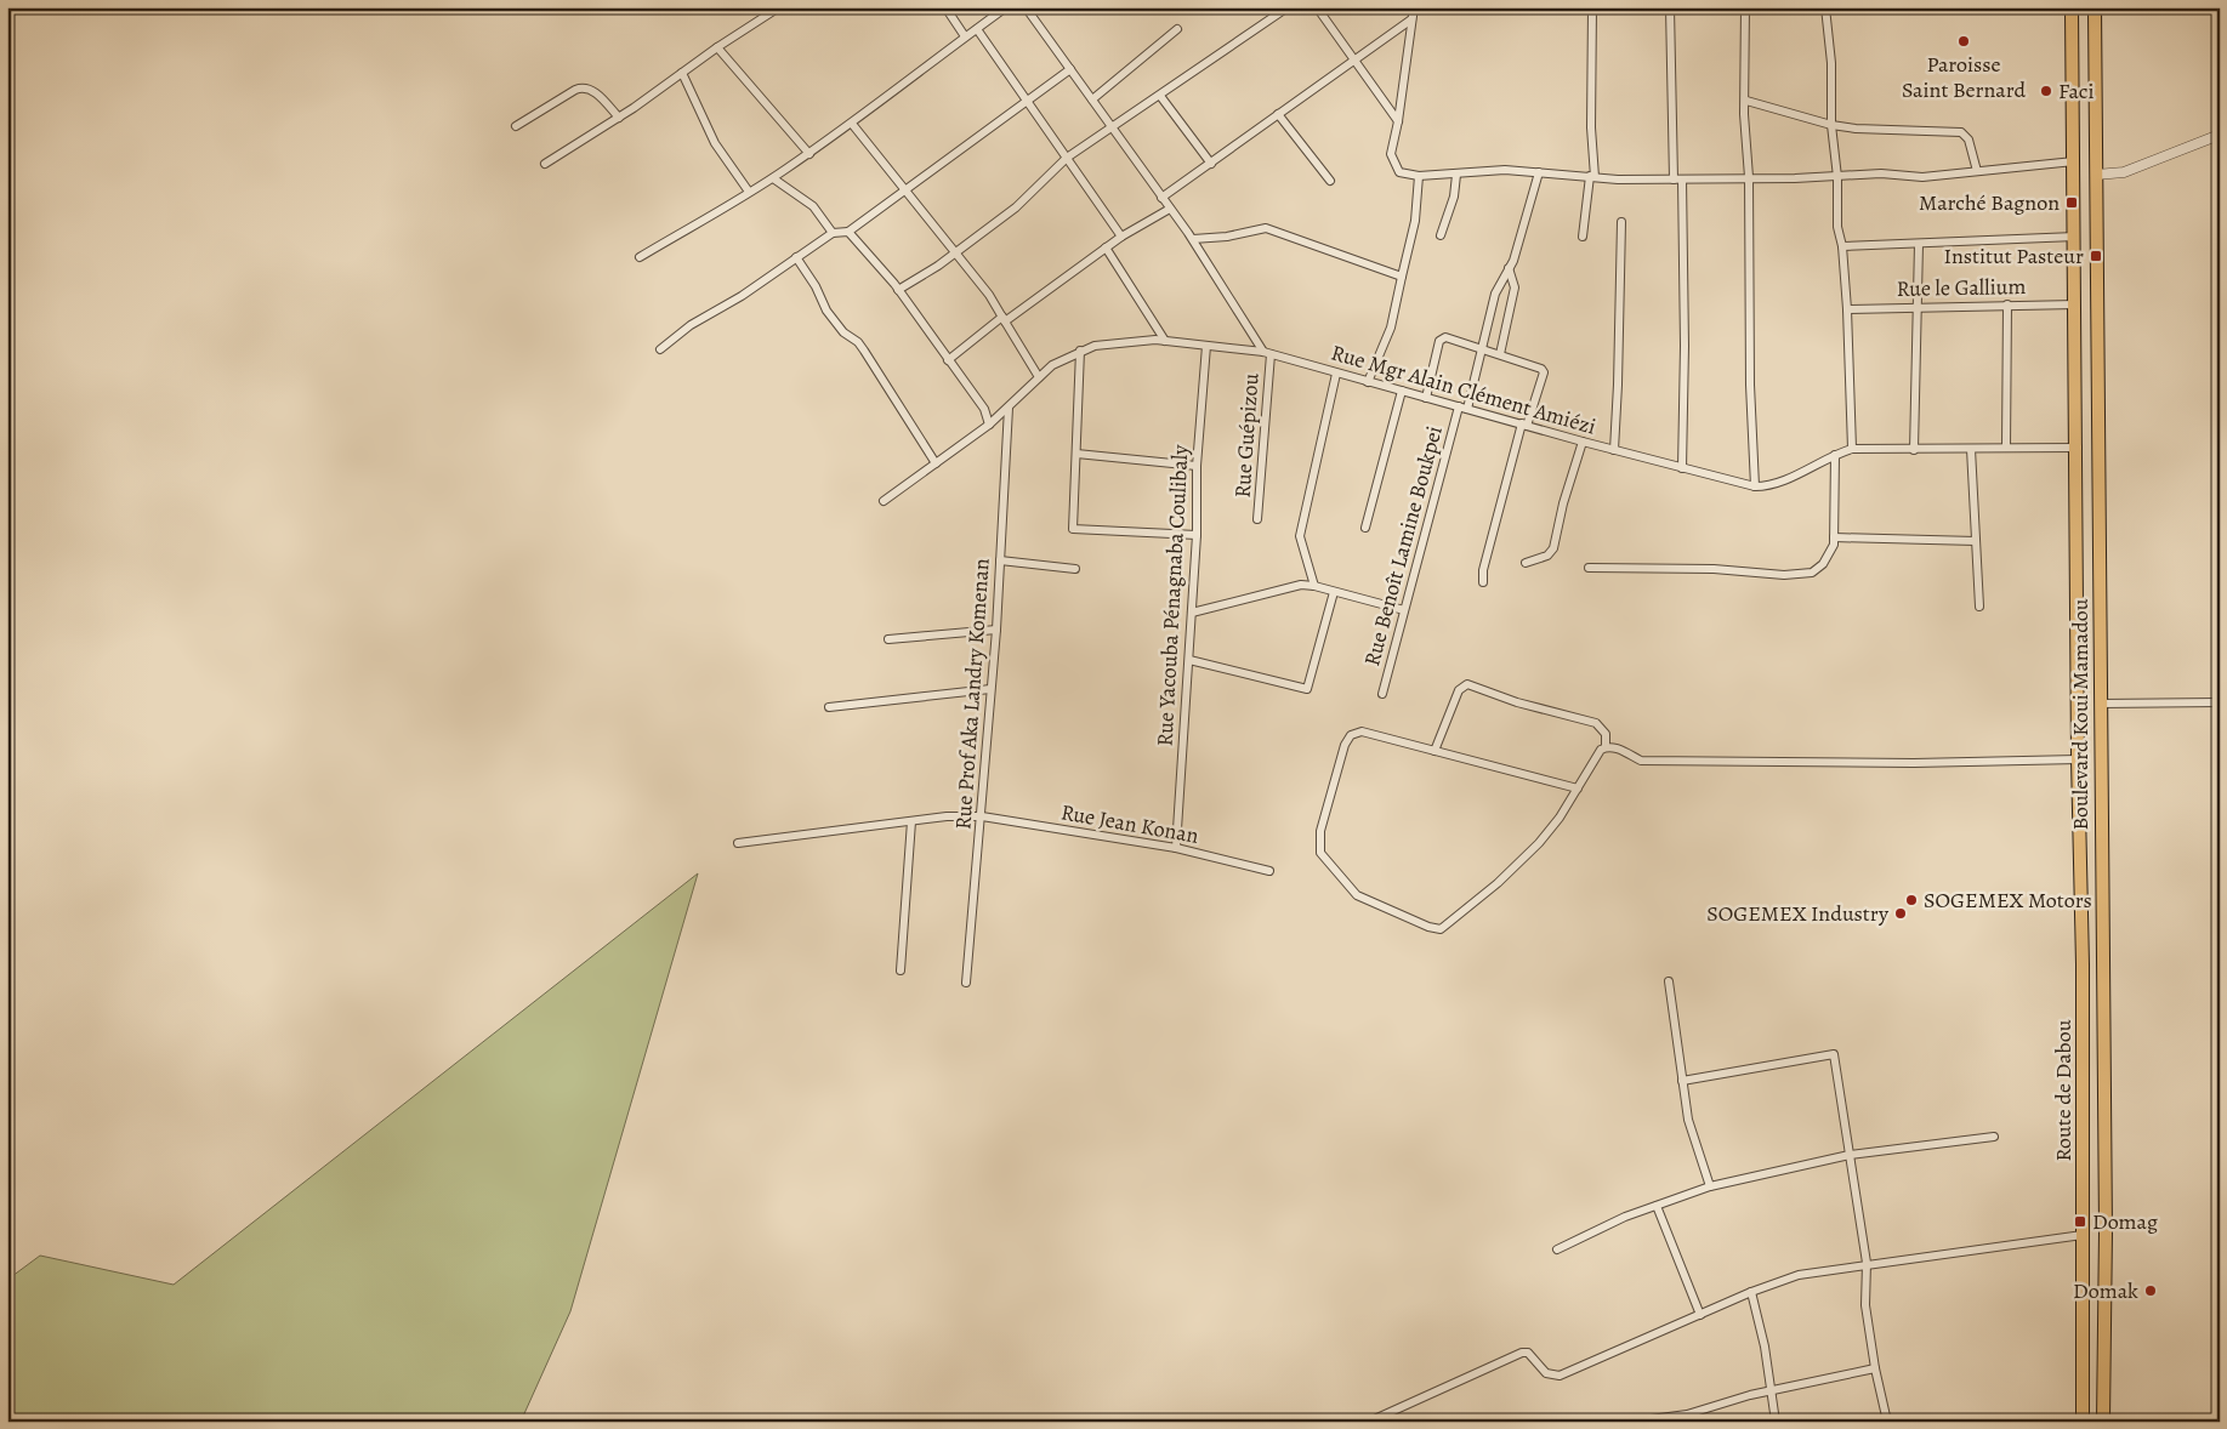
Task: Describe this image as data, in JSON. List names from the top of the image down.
{
  "streets": {
    "main road": ["Boulevard Koui Mamadou", "Route de Dabou"],
    "street": [
      "Rue le Gallium",
      "Rue Mgr Alain Clément Amiézi",
      "Rue Guépizou",
      "Rue Benoît Lamine Boukpei",
      "Rue Yacouba Pénagnaba Coulibaly",
      "Rue Prof Aka Landry Komenan",
      "Rue Jean Konan"
    ]
  },
  "crossings": [
    ["Rue le Gallium", "Boulevard Koui Mamadou"],
    ["Rue Mgr Alain Clément Amiézi", "Rue Guépizou"],
    ["Rue Mgr Alain Clément Amiézi", "Rue Benoît Lamine Boukpei"],
    ["Rue Mgr Alain Clément Amiézi", "Rue Yacouba Pénagnaba Coulibaly"],
    ["Rue Mgr Alain Clément Amiézi", "Rue Prof Aka Landry Komenan"],
    ["Rue Mgr Alain Clément Amiézi", "Boulevard Koui Mamadou"],
    ["Rue Yacouba Pénagnaba Coulibaly", "Rue Jean Konan"],
    ["Rue Prof Aka Landry Komenan", "Rue Jean Konan"],
    ["Boulevard Koui Mamadou", "Route de Dabou"]
  ],
  "places": {
    "other": [
      "Paroisse Saint Bernard",
      "Faci",
      "SOGEMEX Motors",
      "SOGEMEX Industry",
      "Domak"
    ],
    "transit": ["Marché Bagnon", "Institut Pasteur", "Domag"]
  }
}
